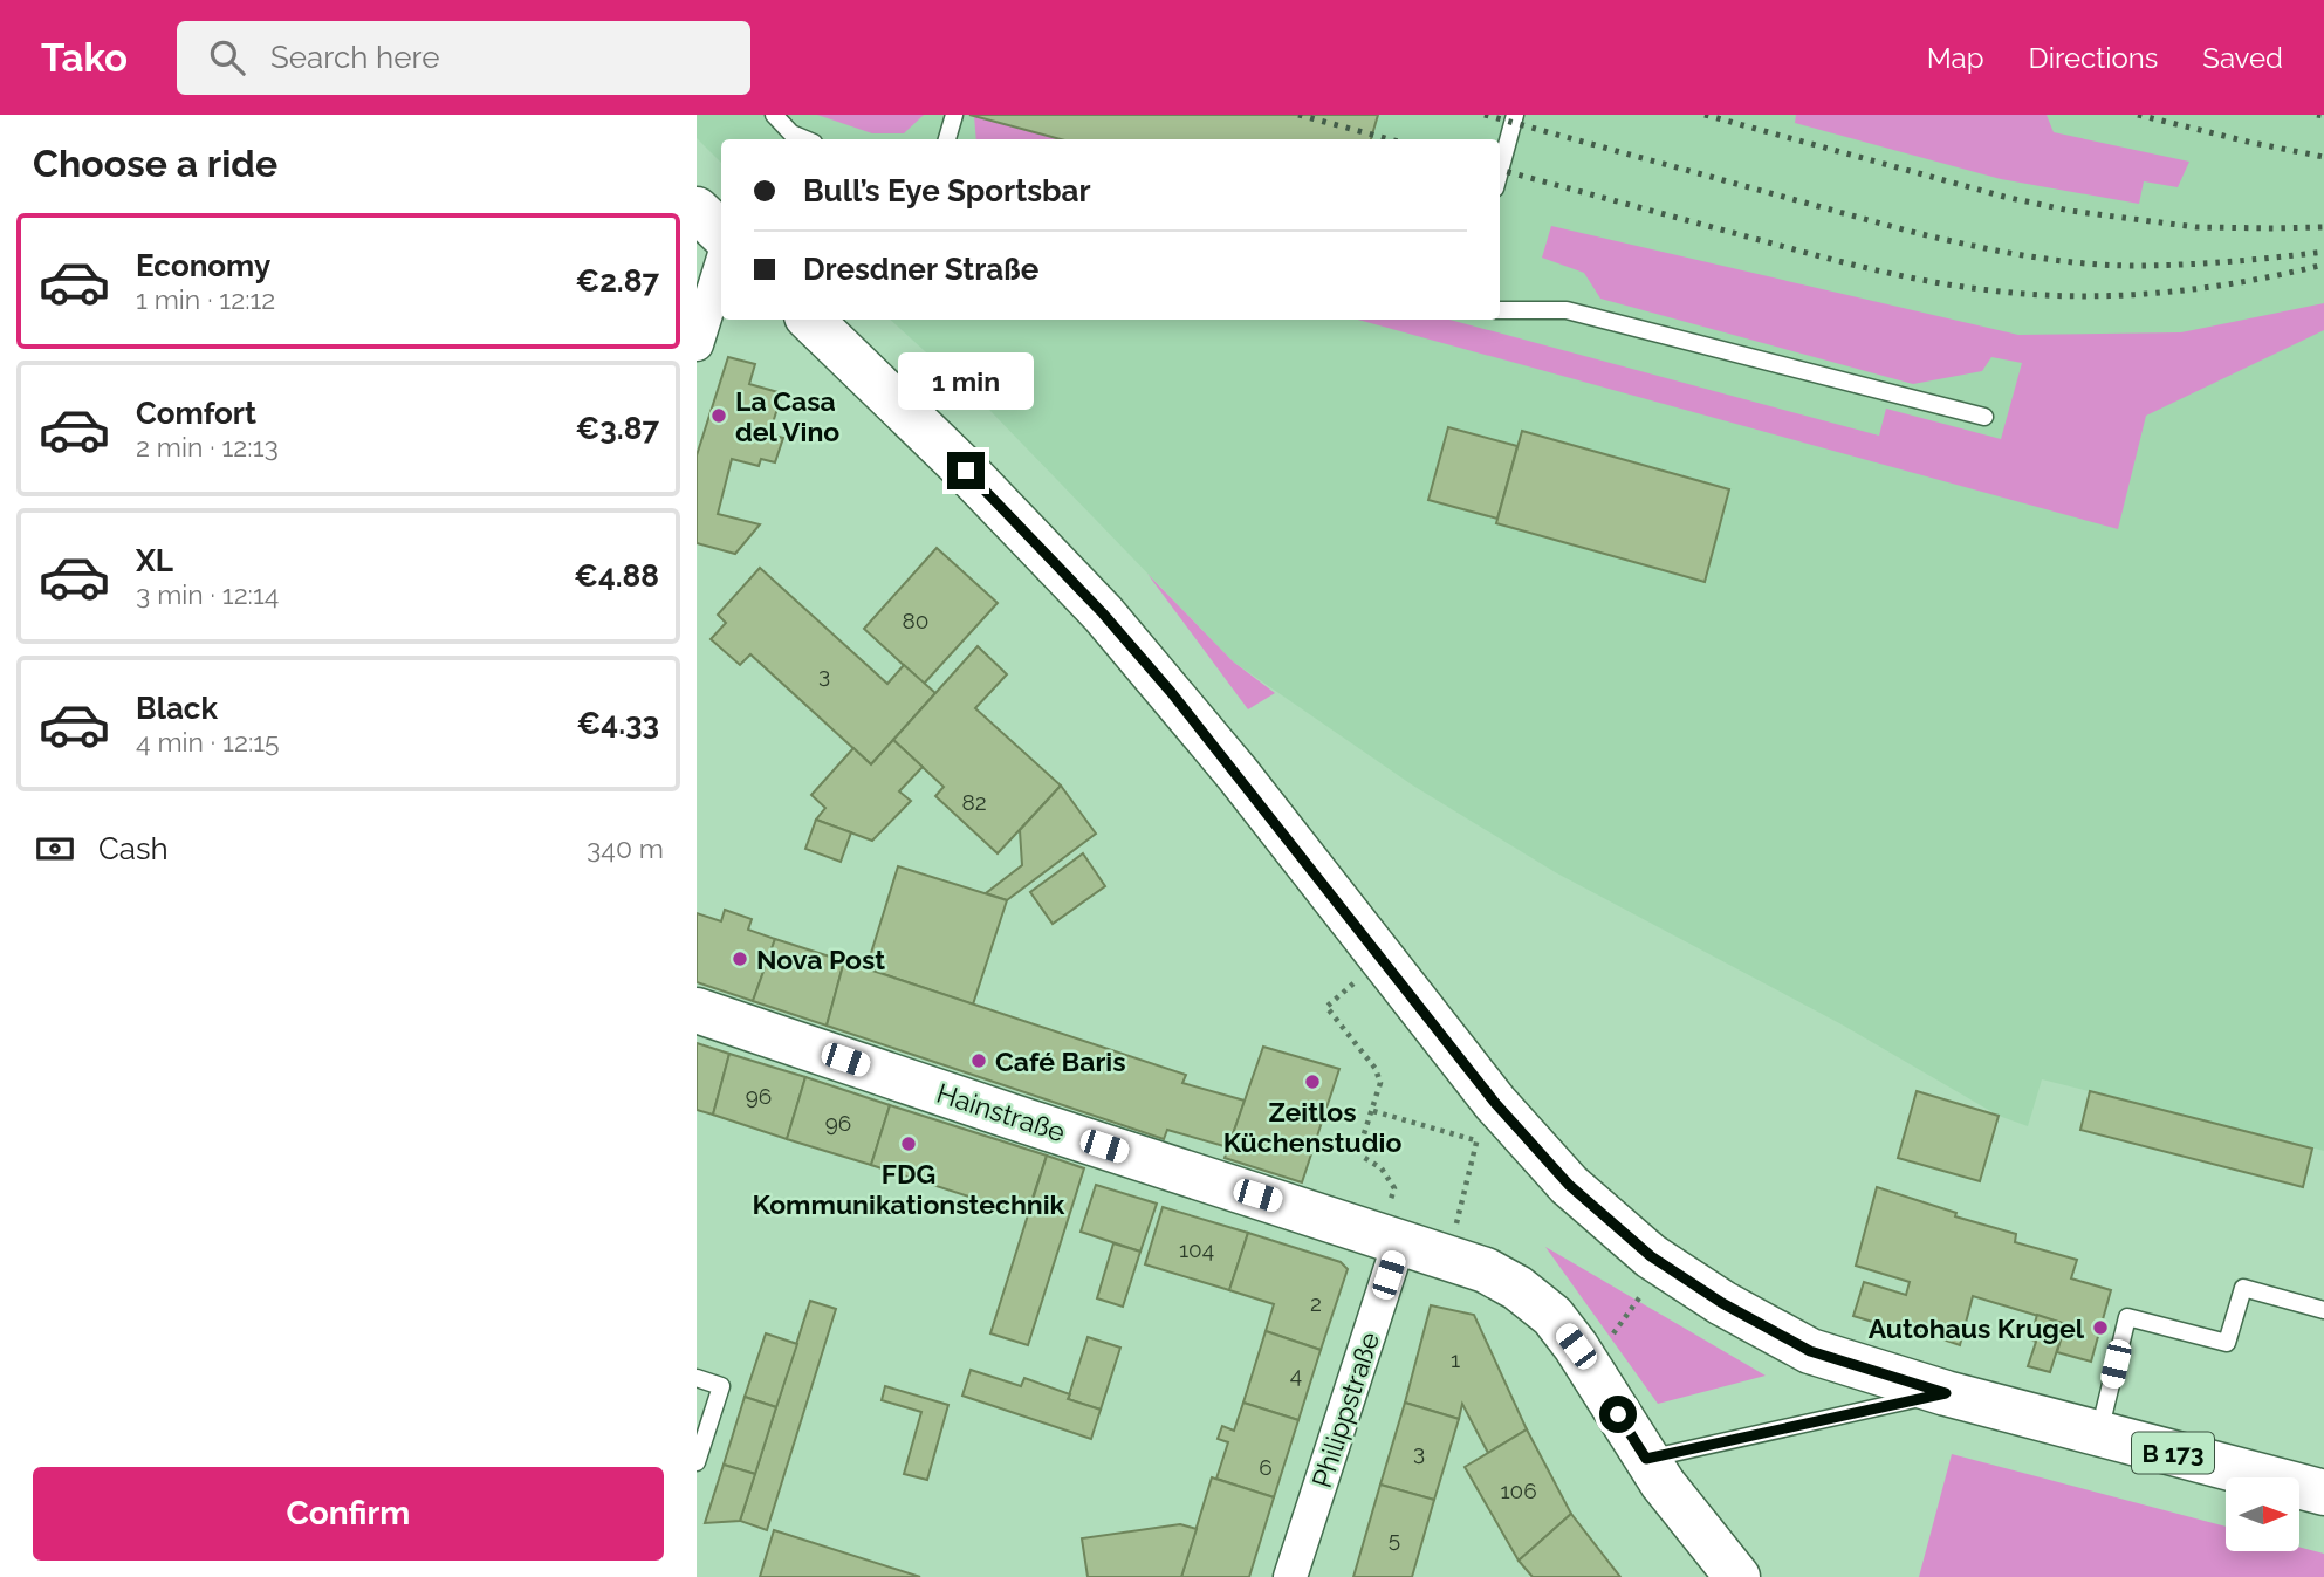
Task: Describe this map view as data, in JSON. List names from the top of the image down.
{
  "streets": {
    "main road": ["Hainstraße", "B 173"],
    "street": ["Philippstraße"]
  },
  "crossings": [
    ["Hainstraße", "Philippstraße"]
  ],
  "places": [
    "La Casa del Vino",
    "Nova Post",
    "Café Baris",
    "Zeitlos Küchenstudio",
    "FDG Kommunikationstechnik",
    "Autohaus Krugel"
  ],
  "house_numbers": [
    "80",
    "3",
    "82",
    "96",
    "96",
    "104",
    "2",
    "1",
    "4",
    "3",
    "6",
    "106",
    "5"
  ],
  "north": "right",
  "page": {
    "header": "Tako",
    "search": "Search here",
    "nav": ["Map", "Directions", "Saved"],
    "heading": "Choose a ride",
    "banner": ["Bull’s Eye Sportsbar", "Dresdner Straße"],
    "list": [
      {
        "name": "Economy",
        "note": "1 min · 12:12",
        "value": "€2.87"
      },
      {
        "name": "Comfort",
        "note": "2 min · 12:13",
        "value": "€3.87"
      },
      {
        "name": "XL",
        "note": "3 min · 12:14",
        "value": "€4.88"
      },
      {
        "name": "Black",
        "note": "4 min · 12:15",
        "value": "€4.33"
      }
    ],
    "bubble": "1 min",
    "pay": ["Cash", "340 m"],
    "buttons": "Confirm"
  }
}
